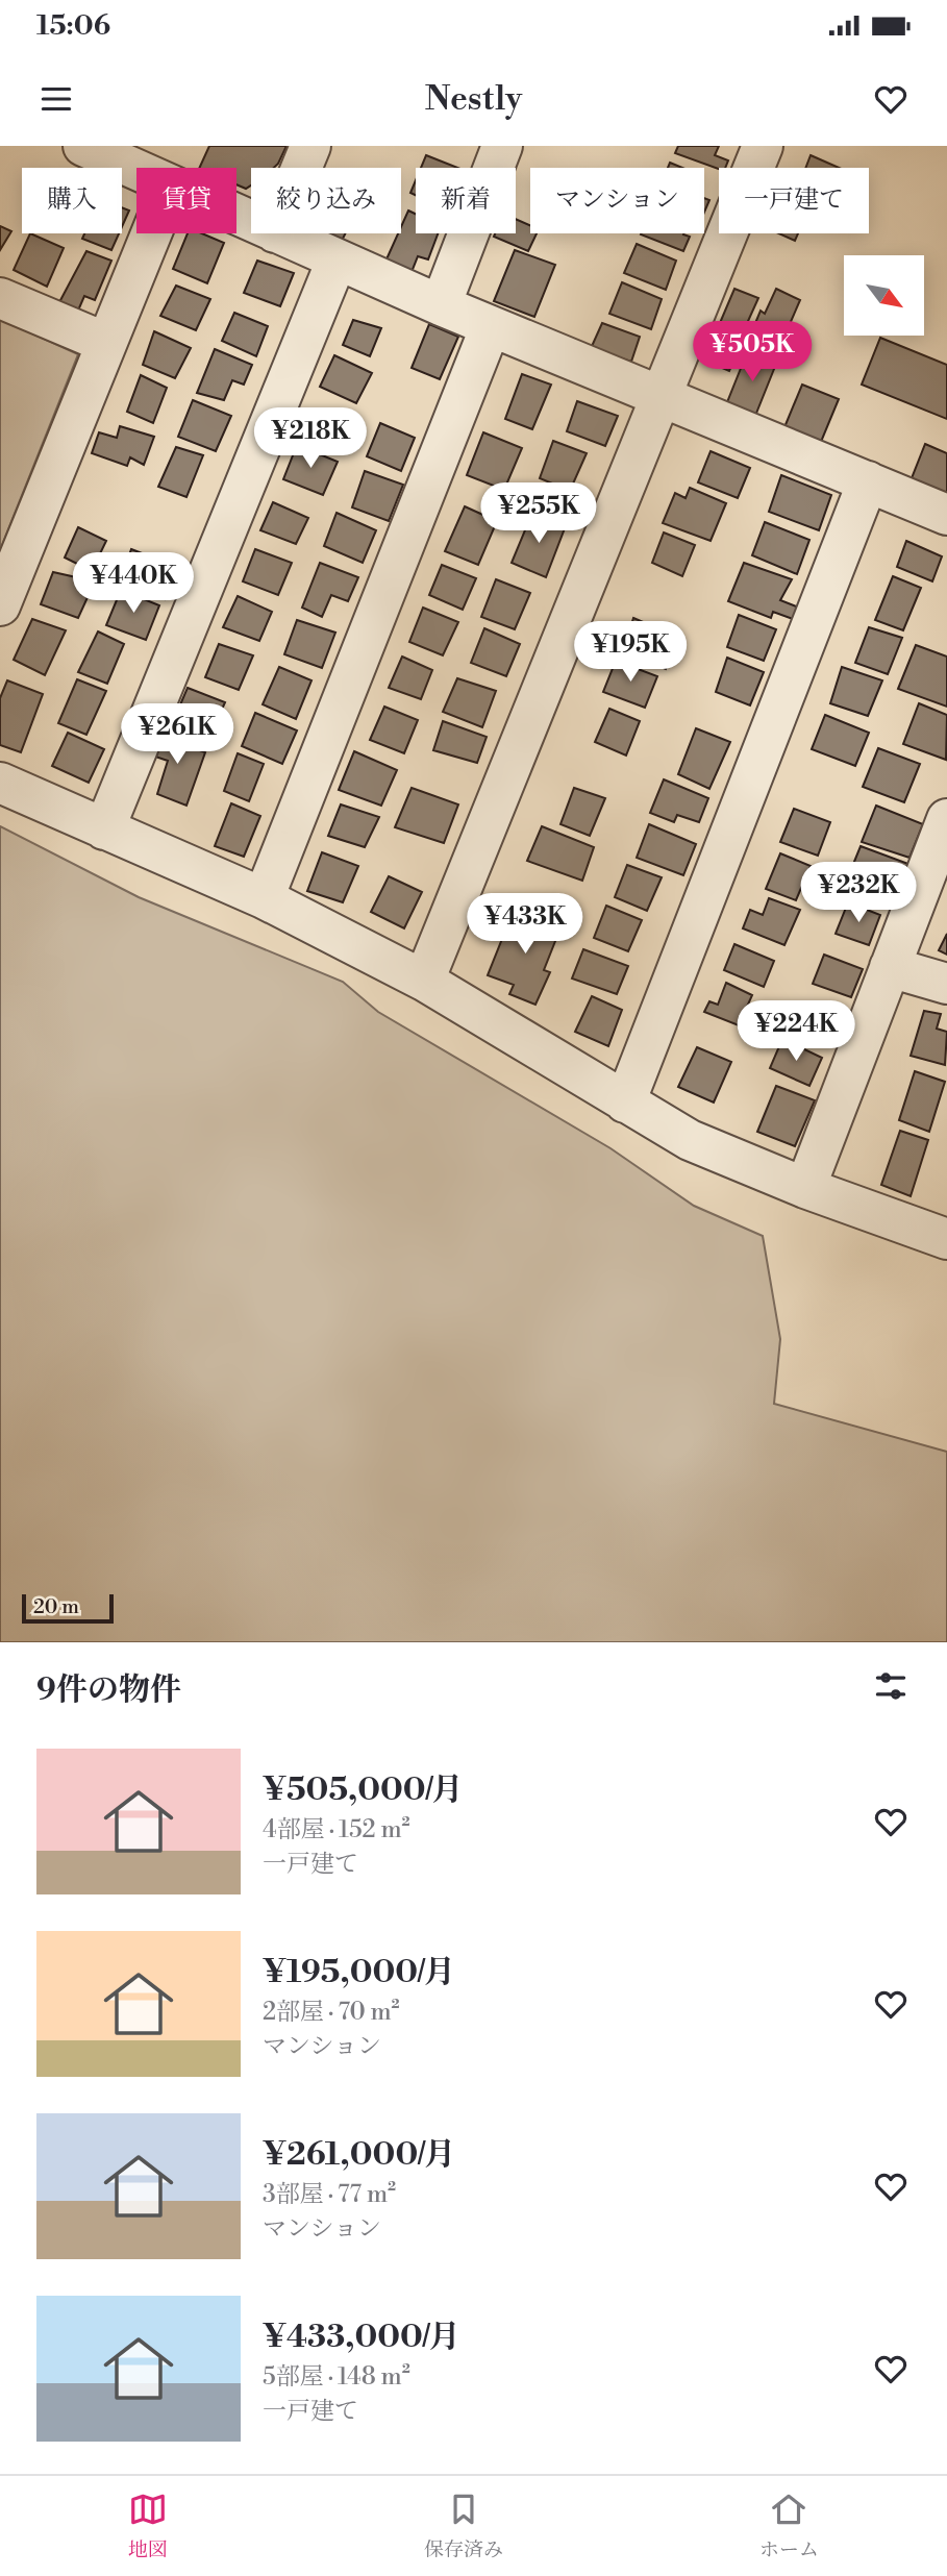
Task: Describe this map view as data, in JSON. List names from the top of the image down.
{
  "scale_bar": "20 m",
  "north": "bottom right",
  "page": {
    "status": "15:06",
    "header": "Nestly",
    "chip": [
      "購入",
      "賃貸",
      "絞り込み",
      "新着",
      "マンション",
      "一戸建て"
    ],
    "price": [
      "¥505K",
      "¥218K",
      "¥255K",
      "¥440K",
      "¥195K",
      "¥261K",
      "¥232K",
      "¥433K",
      "¥224K"
    ],
    "scale": "20 m",
    "heading": "9件の物件",
    "list": [
      {
        "name": "¥505,000/月",
        "note": "4部屋 · 152 m² · 一戸建て"
      },
      {
        "name": "¥195,000/月",
        "note": "2部屋 · 70 m² · マンション"
      },
      {
        "name": "¥261,000/月",
        "note": "3部屋 · 77 m² · マンション"
      },
      {
        "name": "¥433,000/月",
        "note": "5部屋 · 148 m² · 一戸建て"
      }
    ],
    "tabs": ["地図", "保存済み", "ホーム"]
  }
}
